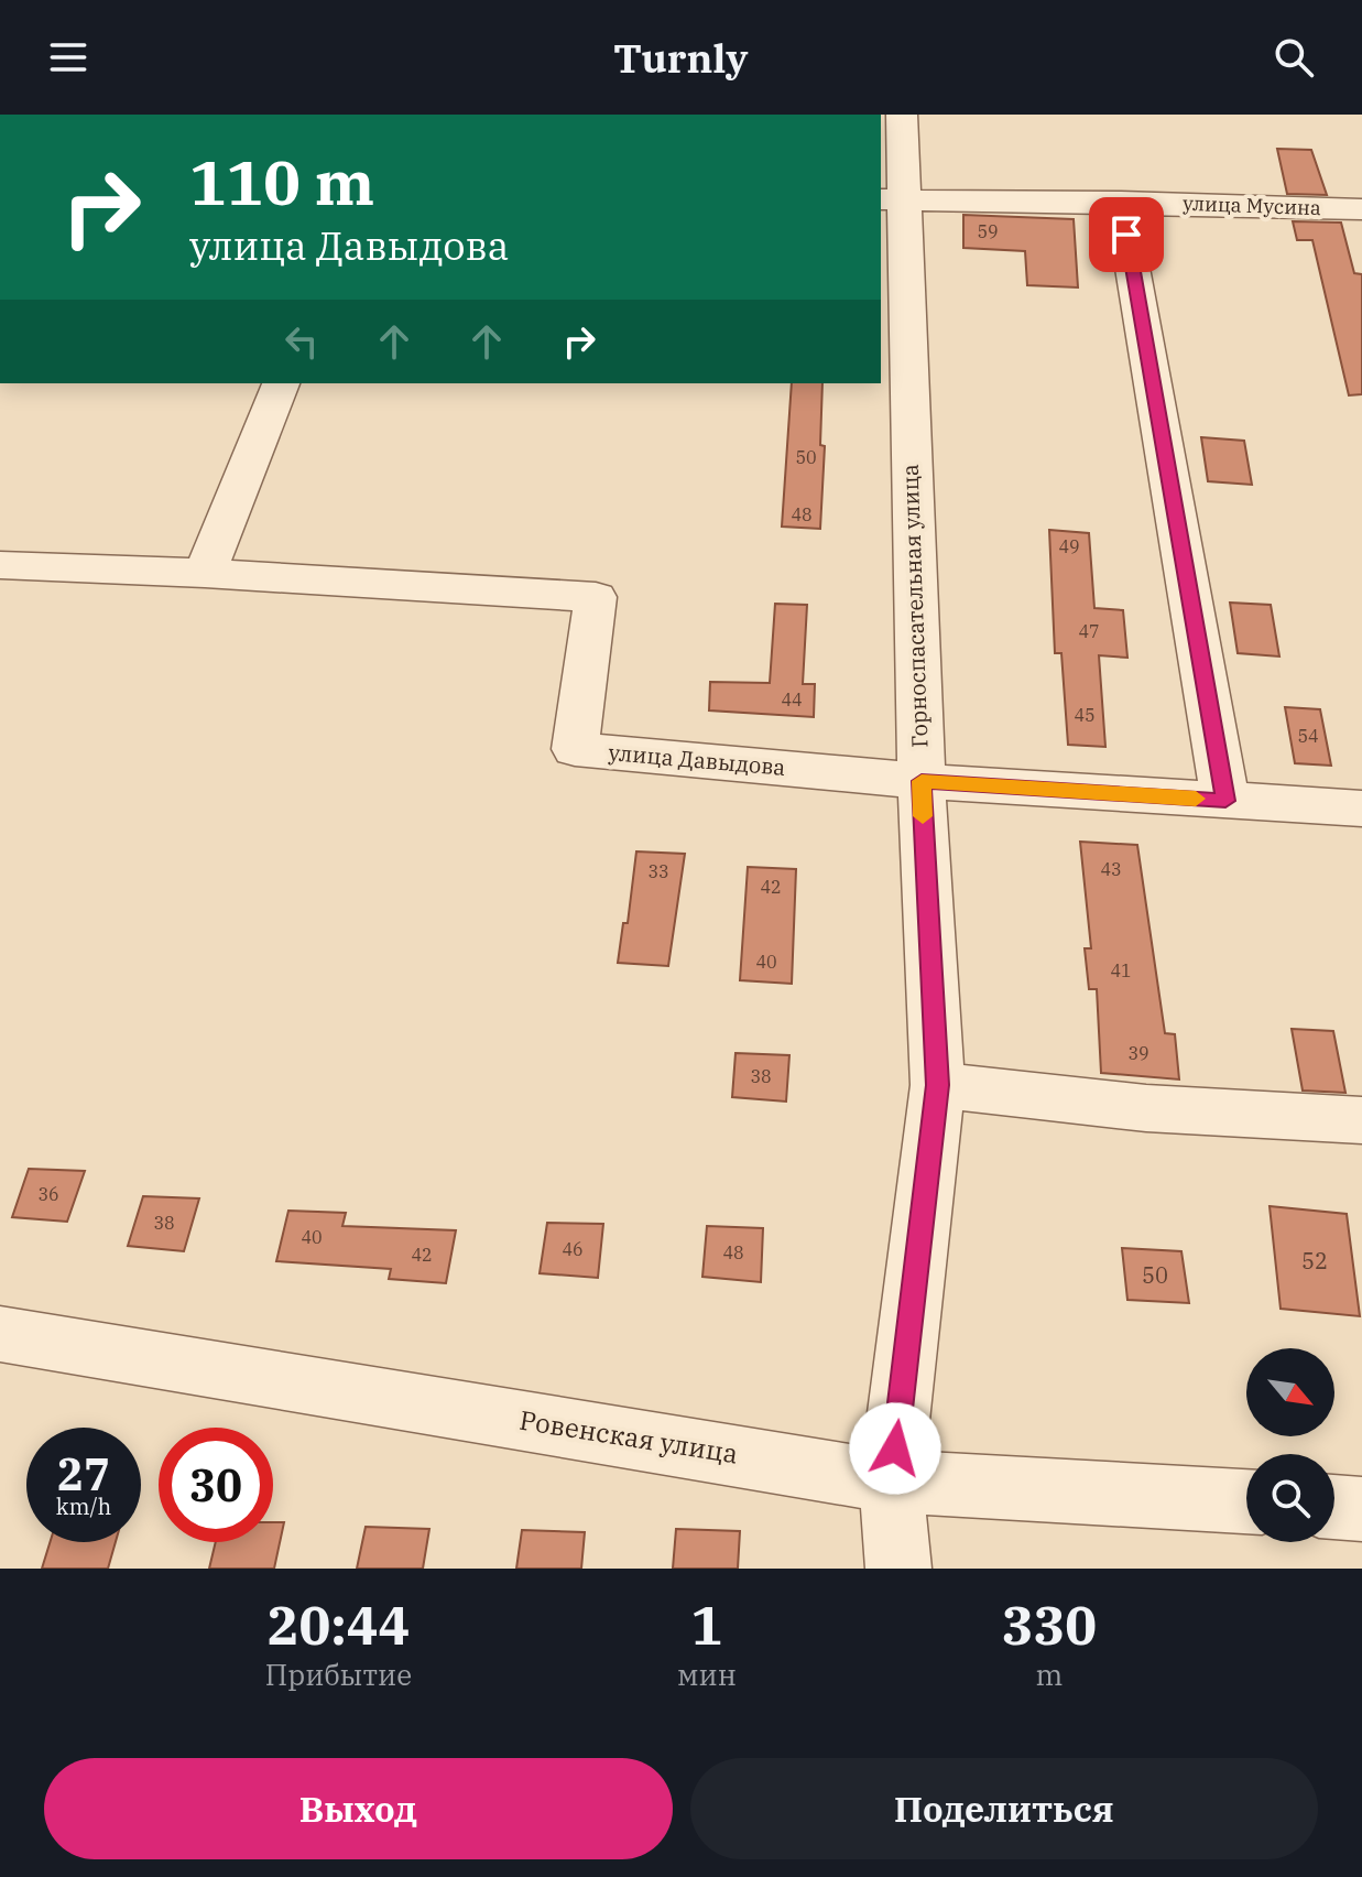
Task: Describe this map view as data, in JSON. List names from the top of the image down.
{
  "streets": {
    "street": [
      "улица Мусина",
      "Горноспасательная улица",
      "улица Давыдова",
      "Ровенская улица"
    ]
  },
  "crossings": [
    ["улица Мусина", "Горноспасательная улица"],
    ["Горноспасательная улица", "улица Давыдова"],
    ["Горноспасательная улица", "Ровенская улица"]
  ],
  "house_numbers": [
    "59",
    "50",
    "48",
    "49",
    "47",
    "44",
    "45",
    "54",
    "43",
    "33",
    "42",
    "40",
    "41",
    "39",
    "38",
    "36",
    "38",
    "40",
    "46",
    "48",
    "42",
    "52",
    "50"
  ],
  "north": "bottom right",
  "page": {
    "header": "Turnly",
    "turn": ["110 m", "улица Давыдова"],
    "speed": "27 km/h",
    "limit": "30",
    "eta": [
      "20:44",
      "Прибытие",
      "1",
      "мин",
      "330",
      "m"
    ],
    "buttons": ["Выход", "Поделиться"]
  }
}
